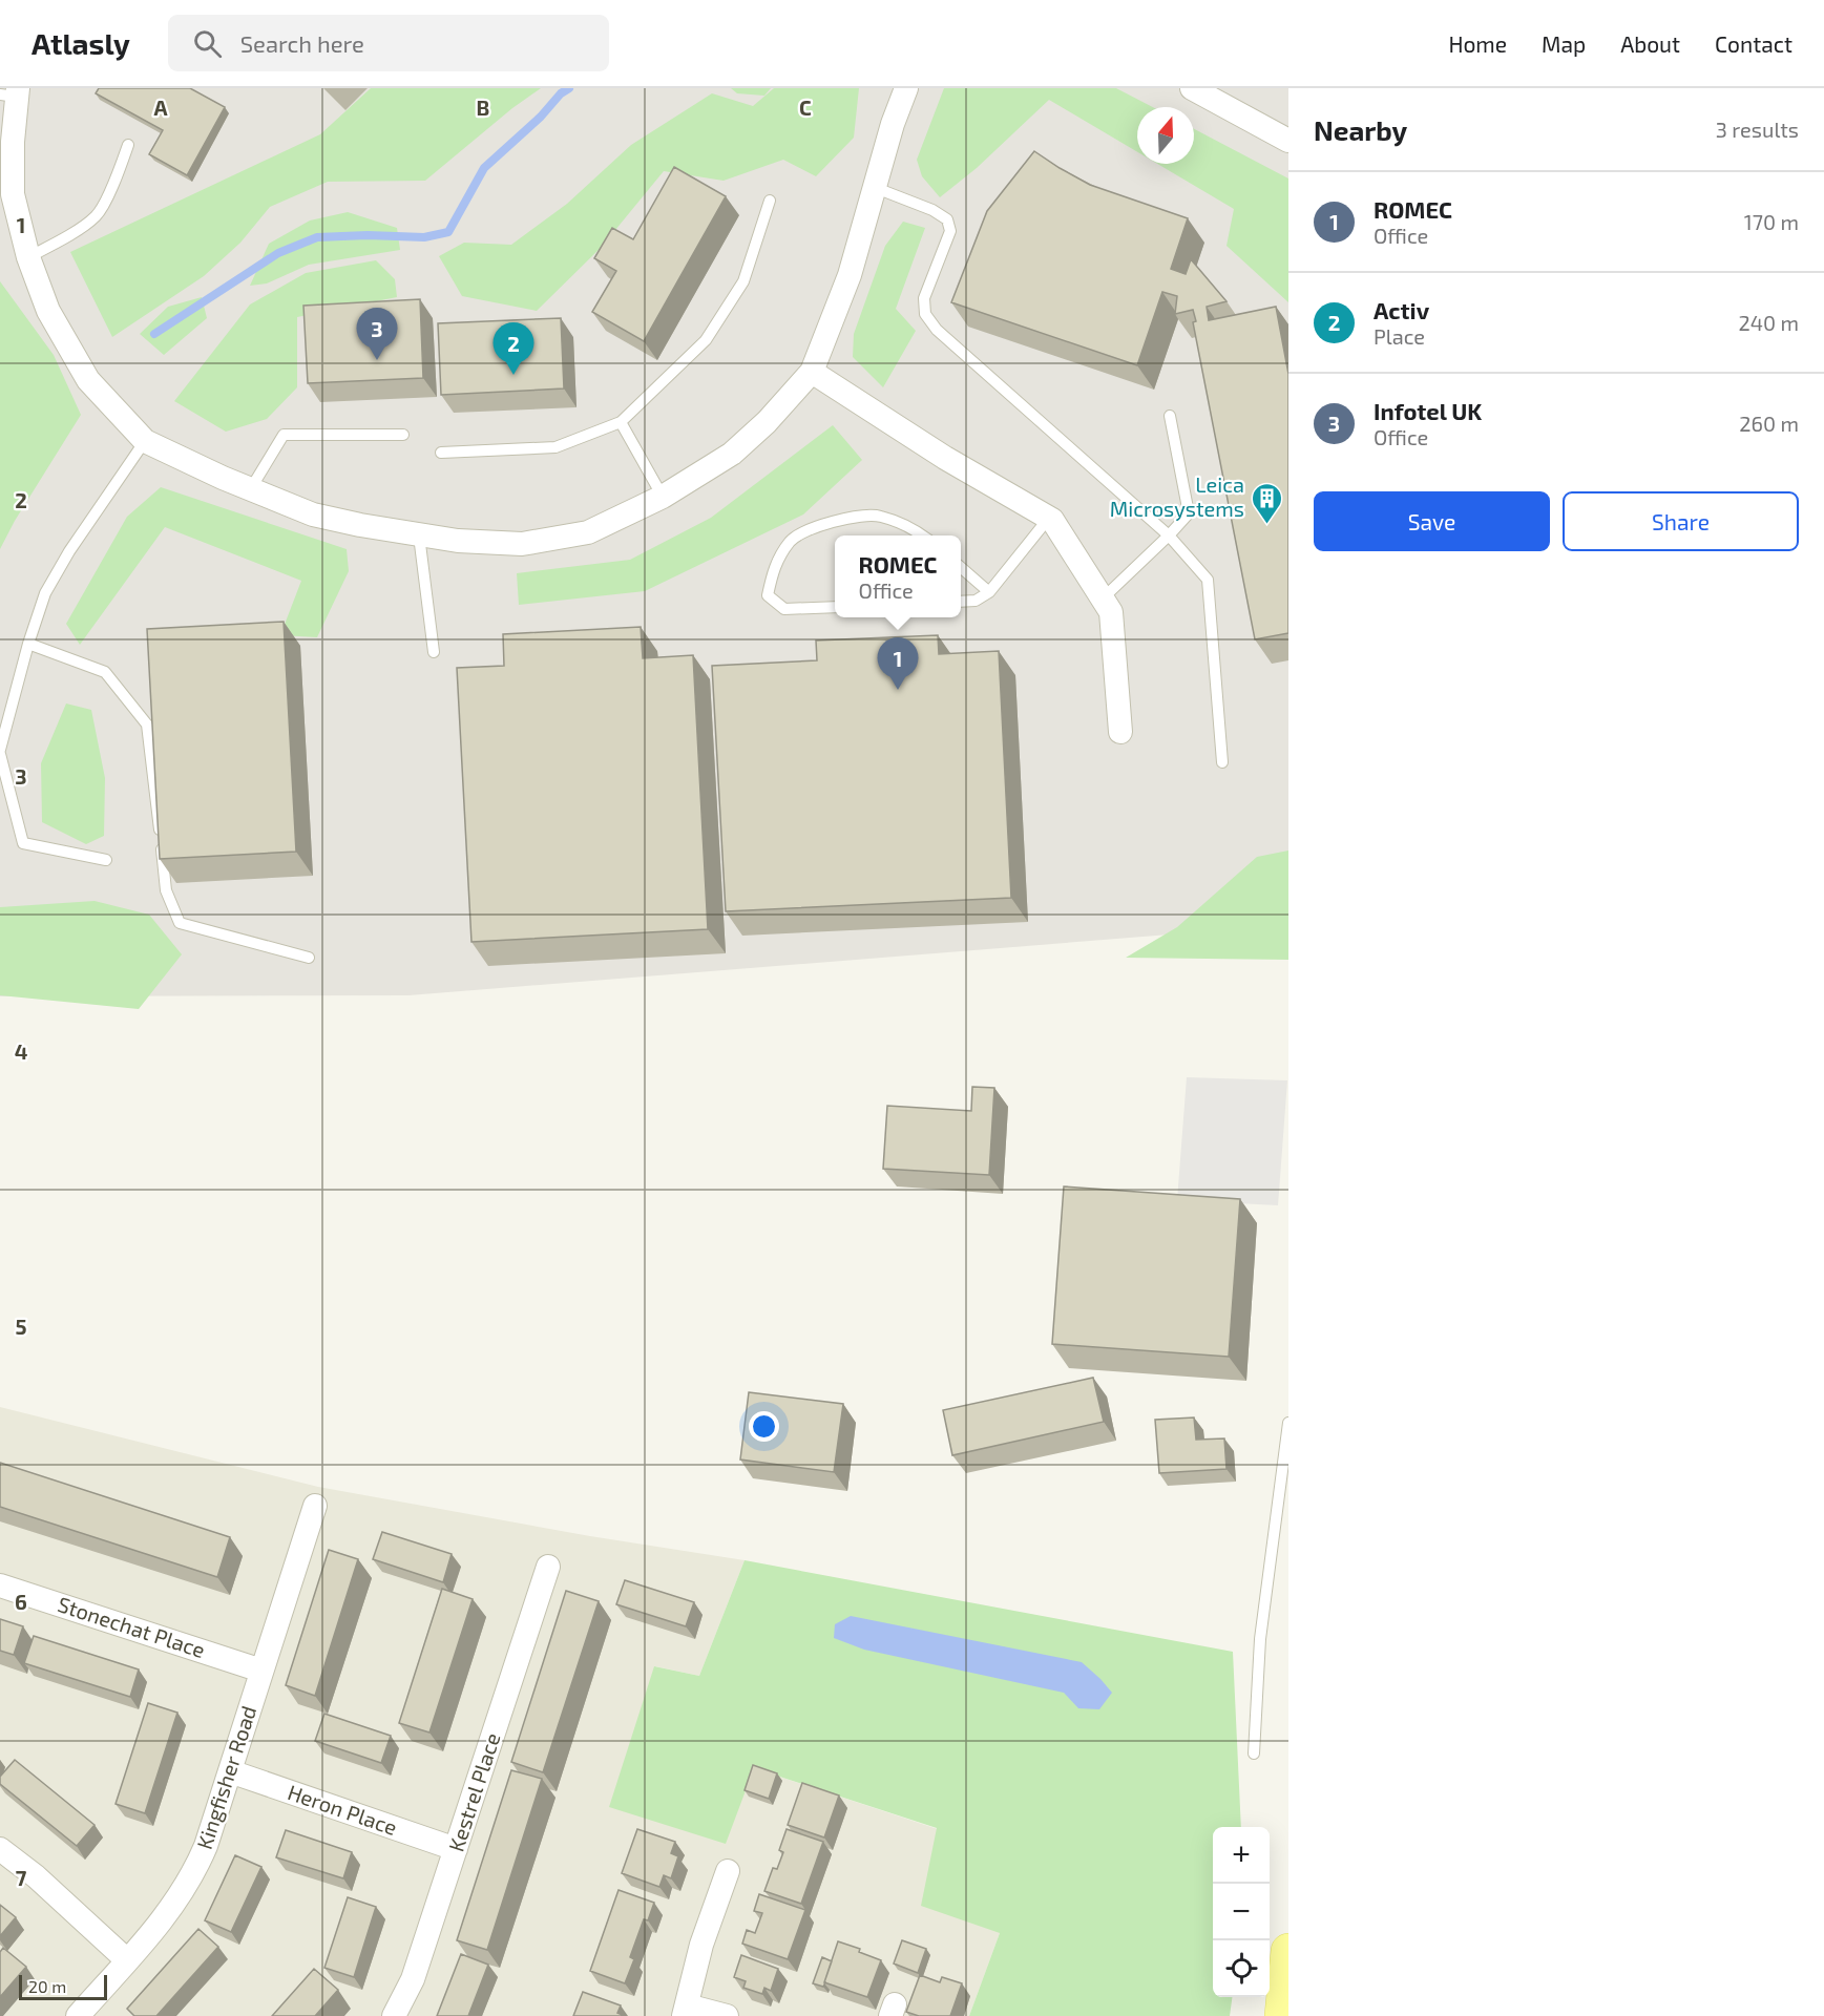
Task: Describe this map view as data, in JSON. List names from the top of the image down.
{
  "streets": {
    "street": [
      "Stonechat Place",
      "Kingfisher Road",
      "Kestrel Place",
      "Heron Place"
    ]
  },
  "crossings": [
    ["Stonechat Place", "Kingfisher Road"],
    ["Kingfisher Road", "Heron Place"],
    ["Kestrel Place", "Heron Place"]
  ],
  "places": {
    "building": ["Leica Microsystems"]
  },
  "scale_bar": "20 m",
  "north": "top",
  "page": {
    "header": "Atlasly",
    "search": "Search here",
    "nav": [
      "Home",
      "Map",
      "About",
      "Contact"
    ],
    "heading": ["Nearby", "3 results"],
    "list": [
      {
        "mark": "1",
        "name": "ROMEC",
        "note": "Office",
        "value": "170 m"
      },
      {
        "mark": "2",
        "name": "Activ",
        "note": "Place",
        "value": "240 m"
      },
      {
        "mark": "3",
        "name": "Infotel UK",
        "note": "Office",
        "value": "260 m"
      }
    ],
    "pins": ["3", "2", "1"],
    "buttons": ["Save", "Share"],
    "popup": ["ROMEC", "Office"],
    "map_buttons": ["+", "−"],
    "scale": "20 m"
  },
  "grid": {
    "columns": ["A", "B", "C"],
    "rows": [
      "1",
      "2",
      "3",
      "4",
      "5",
      "6",
      "7"
    ]
  }
}
